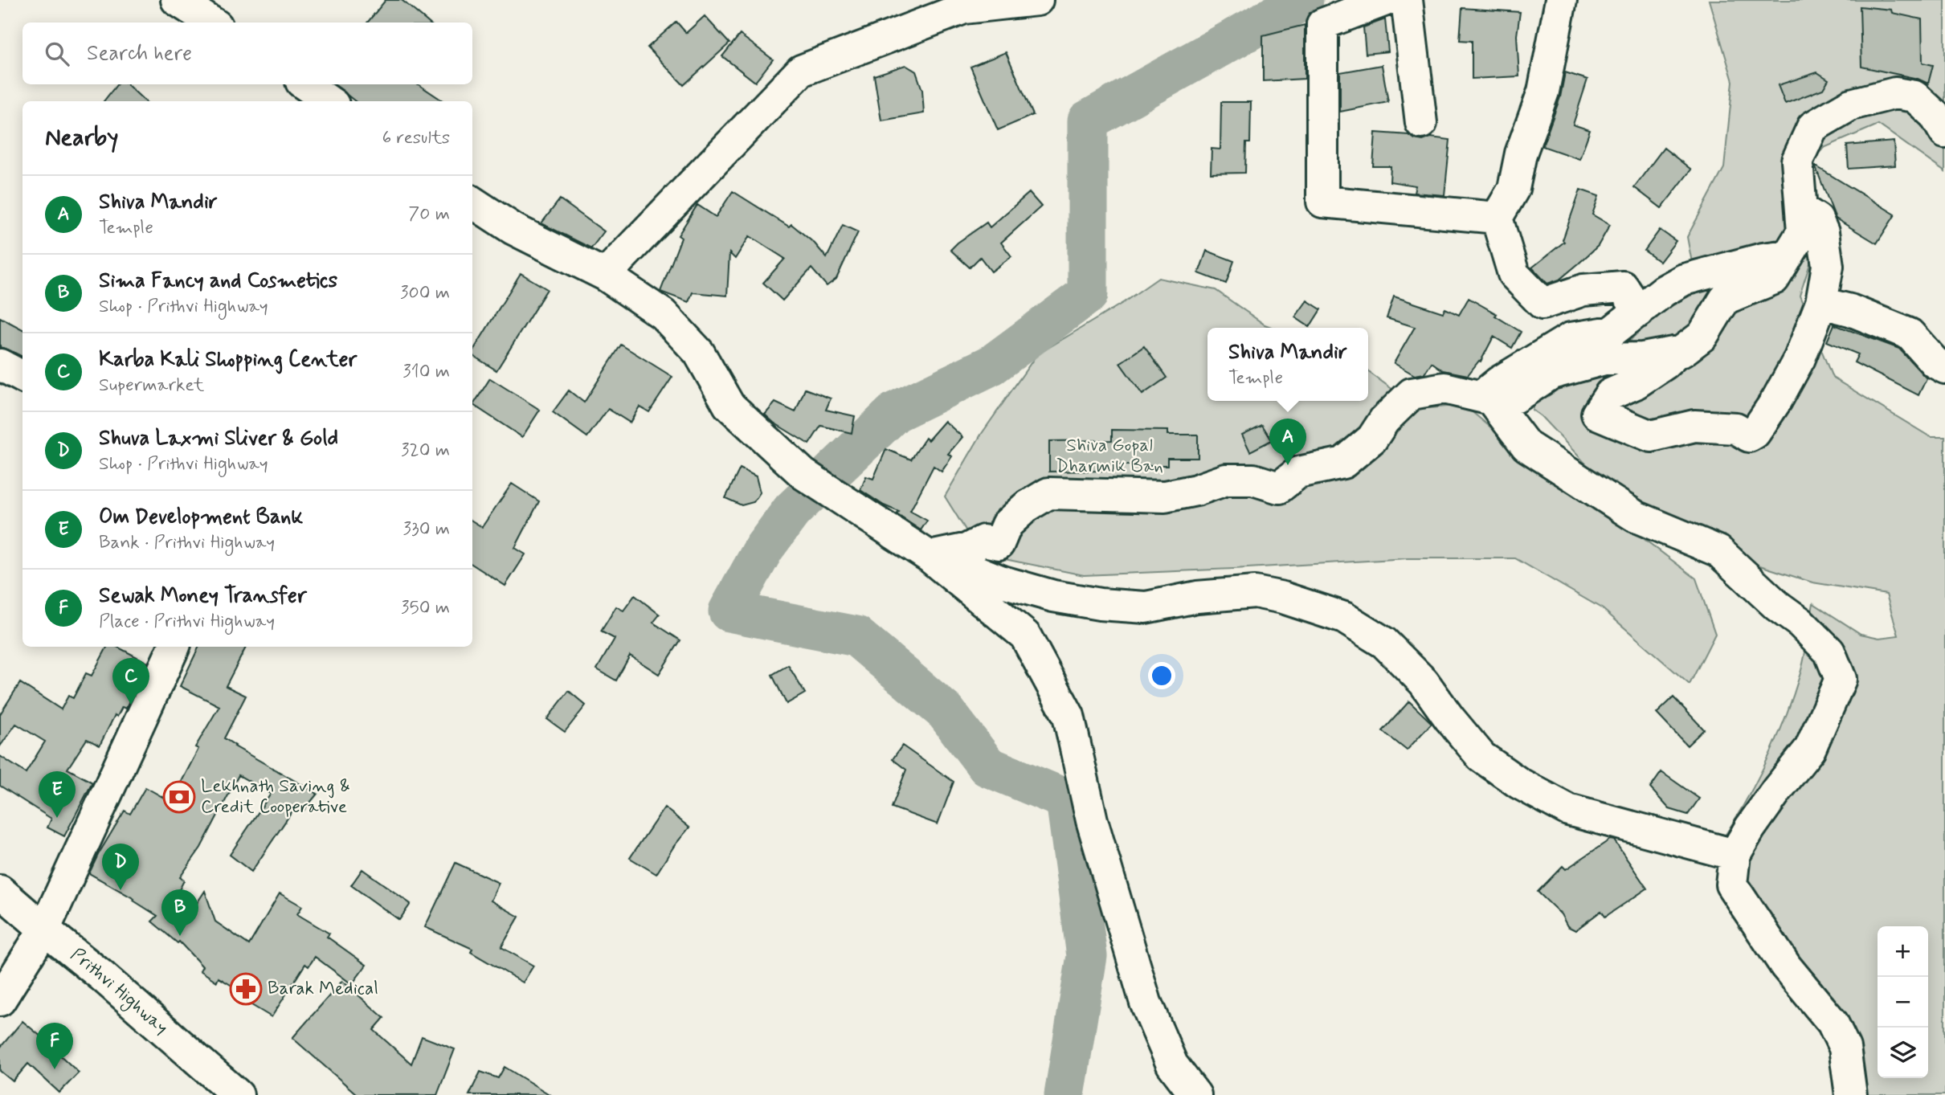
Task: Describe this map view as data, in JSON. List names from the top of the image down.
{
  "streets": {
    "main road": ["Prithvi Highway"]
  },
  "parks": ["Shiva Gopal Dharmik Ban"],
  "places": {
    "bank": ["Lekhnath Saving & Credit Cooperative"],
    "pharmacy": ["Barak Medical"]
  },
  "page": {
    "search": "Search here",
    "heading": ["Nearby", "6 results"],
    "list": [
      {
        "mark": "A",
        "name": "Shiva Mandir",
        "note": "Temple",
        "value": "70 m"
      },
      {
        "mark": "B",
        "name": "Sima Fancy and Cosmetics",
        "note": "Shop · Prithvi Highway",
        "value": "300 m"
      },
      {
        "mark": "C",
        "name": "Karba Kali Shopping Center",
        "note": "Supermarket",
        "value": "310 m"
      },
      {
        "mark": "D",
        "name": "Shuva Laxmi Sliver & Gold",
        "note": "Shop · Prithvi Highway",
        "value": "320 m"
      },
      {
        "mark": "E",
        "name": "Om Development Bank",
        "note": "Bank · Prithvi Highway",
        "value": "330 m"
      },
      {
        "mark": "F",
        "name": "Sewak Money Transfer",
        "note": "Place · Prithvi Highway",
        "value": "350 m"
      }
    ],
    "popup": ["Shiva Mandir", "Temple"],
    "pins": [
      "A",
      "C",
      "E",
      "D",
      "B",
      "F"
    ],
    "map_buttons": ["+", "−"]
  }
}
